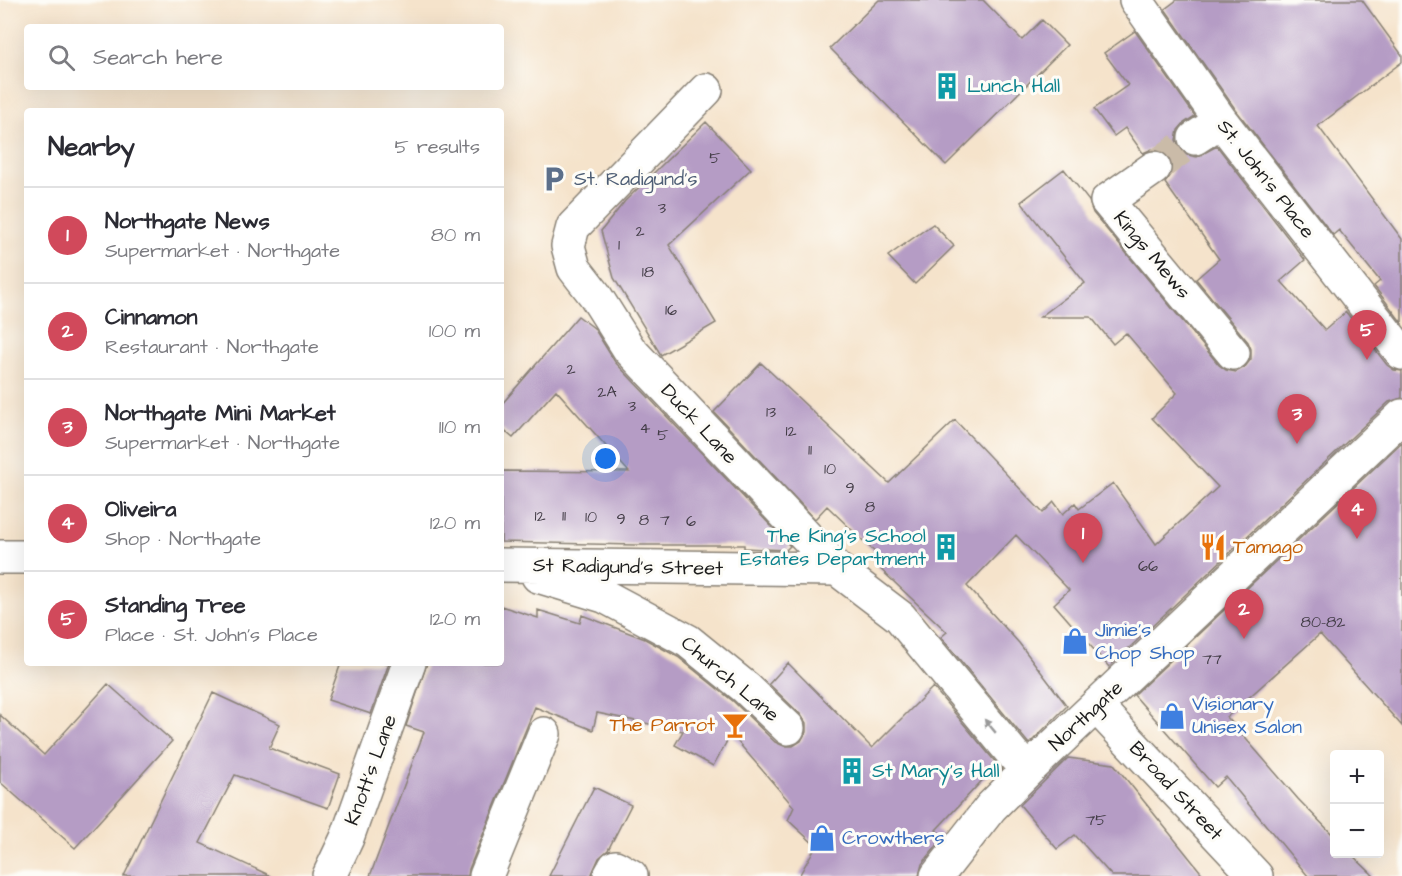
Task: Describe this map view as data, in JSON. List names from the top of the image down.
{
  "streets": {
    "street": [
      "St. John's Place",
      "Kings Mews",
      "Duck Lane",
      "St Radigund's Street",
      "Church Lane",
      "Northgate",
      "Knott's Lane",
      "Broad Street"
    ]
  },
  "crossings": [
    ["Duck Lane", "St Radigund's Street"],
    ["Northgate", "Broad Street"]
  ],
  "places": {
    "building": ["Lunch Hall", "The King's School Estates Department", "St Mary's Hall"],
    "parking": ["St. Radigund's"],
    "restaurant": ["Tamago"],
    "shop": ["Jimie's Chop Shop", "Visionary Unisex Salon", "Crowthers"],
    "bar": ["The Parrot"]
  },
  "house_numbers": [
    "5",
    "3",
    "2",
    "1",
    "18",
    "16",
    "2",
    "2A",
    "3",
    "13",
    "4",
    "12",
    "5",
    "11",
    "10",
    "9",
    "8",
    "12",
    "11",
    "10",
    "9",
    "8",
    "7",
    "6",
    "66",
    "80-82",
    "77",
    "75"
  ],
  "page": {
    "search": "Search here",
    "heading": ["Nearby", "5 results"],
    "list": [
      {
        "mark": "1",
        "name": "Northgate News",
        "note": "Supermarket · Northgate",
        "value": "80 m"
      },
      {
        "mark": "2",
        "name": "Cinnamon",
        "note": "Restaurant · Northgate",
        "value": "100 m"
      },
      {
        "mark": "3",
        "name": "Northgate Mini Market",
        "note": "Supermarket · Northgate",
        "value": "110 m"
      },
      {
        "mark": "4",
        "name": "Oliveira",
        "note": "Shop · Northgate",
        "value": "120 m"
      },
      {
        "mark": "5",
        "name": "Standing Tree",
        "note": "Place · St. John's Place",
        "value": "120 m"
      }
    ],
    "pins": [
      "5",
      "3",
      "4",
      "1",
      "2"
    ],
    "map_buttons": ["+", "−"]
  }
}
